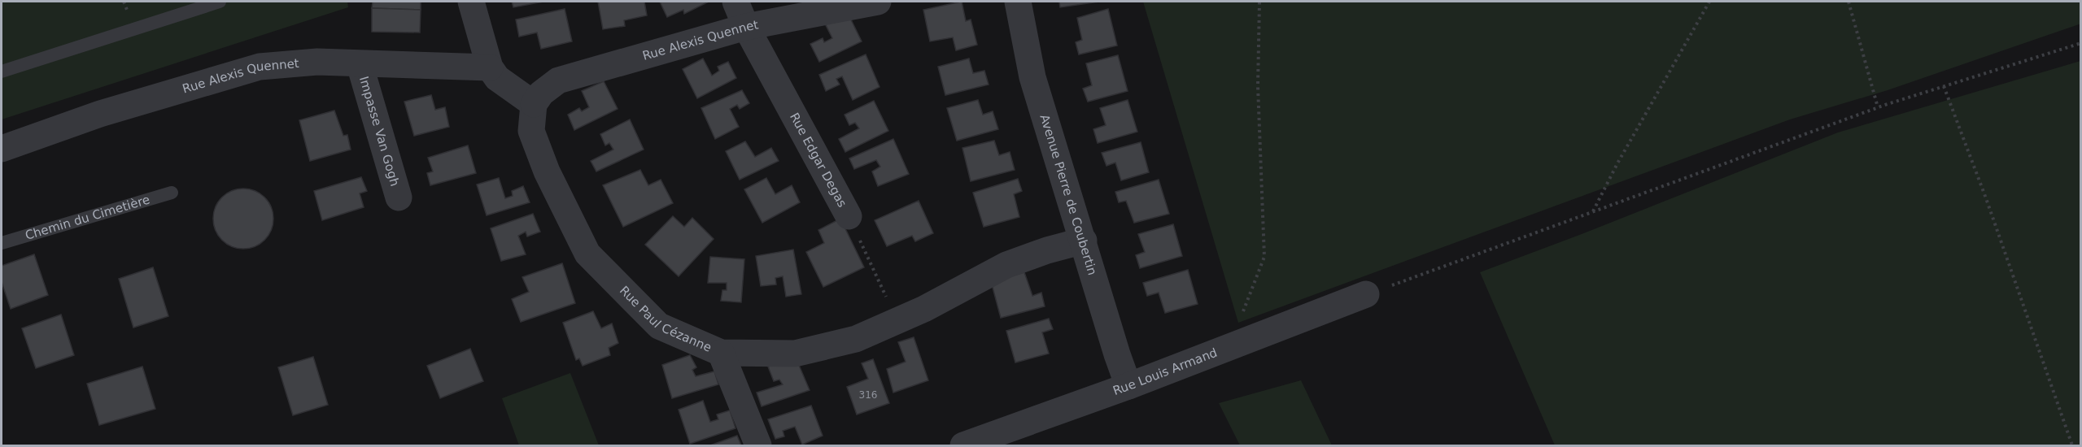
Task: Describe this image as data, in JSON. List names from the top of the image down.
{
  "streets": {
    "street": [
      "Rue Alexis Quennet",
      "Impasse Van Gogh",
      "Rue Edgar Degas",
      "Avenue Pierre de Coubertin",
      "Rue Paul Cézanne",
      "Rue Louis Armand"
    ],
    "lane": ["Chemin du Cimetière"]
  },
  "crossings": [
    ["Rue Alexis Quennet", "Impasse Van Gogh"],
    ["Rue Alexis Quennet", "Rue Edgar Degas"],
    ["Rue Alexis Quennet", "Rue Paul Cézanne"],
    ["Rue Edgar Degas", "Rue Paul Cézanne"],
    ["Avenue Pierre de Coubertin", "Rue Paul Cézanne"],
    ["Avenue Pierre de Coubertin", "Rue Louis Armand"]
  ],
  "house_numbers": ["316"]
}
